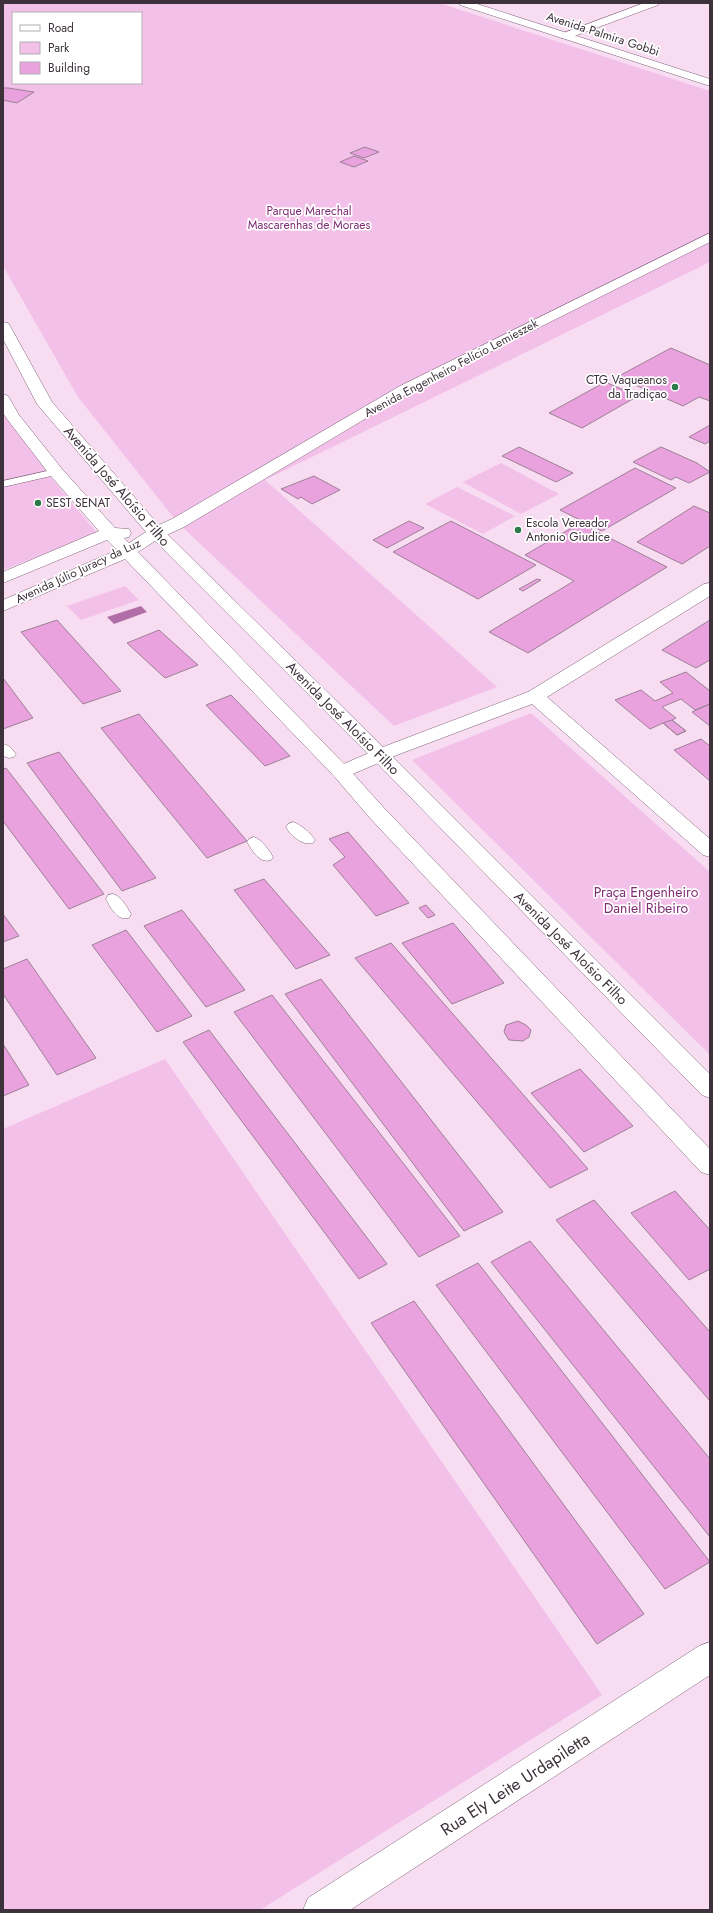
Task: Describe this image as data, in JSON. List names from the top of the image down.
{
  "streets": {
    "street": [
      "Avenida Palmira Gobbi",
      "Avenida Engenheiro Felício Lemieszek",
      "Avenida José Aloísio Filho",
      "Avenida Júlio Juracy da Luz",
      "Rua Ely Leite Urdapiletta"
    ]
  },
  "crossings": [
    ["Avenida Engenheiro Felício Lemieszek", "Avenida José Aloísio Filho"],
    ["Avenida Engenheiro Felício Lemieszek", "Avenida Júlio Juracy da Luz"],
    ["Avenida José Aloísio Filho", "Avenida Júlio Juracy da Luz"]
  ],
  "parks": ["Parque Marechal Mascarenhas de Moraes", "Praça Engenheiro Daniel Ribeiro"],
  "places": ["CTG Vaqueanos da Tradiçao", "SEST SENAT", "Escola Vereador Antonio Giudice"],
  "legend": ["Road", "Park", "Building"]
}
